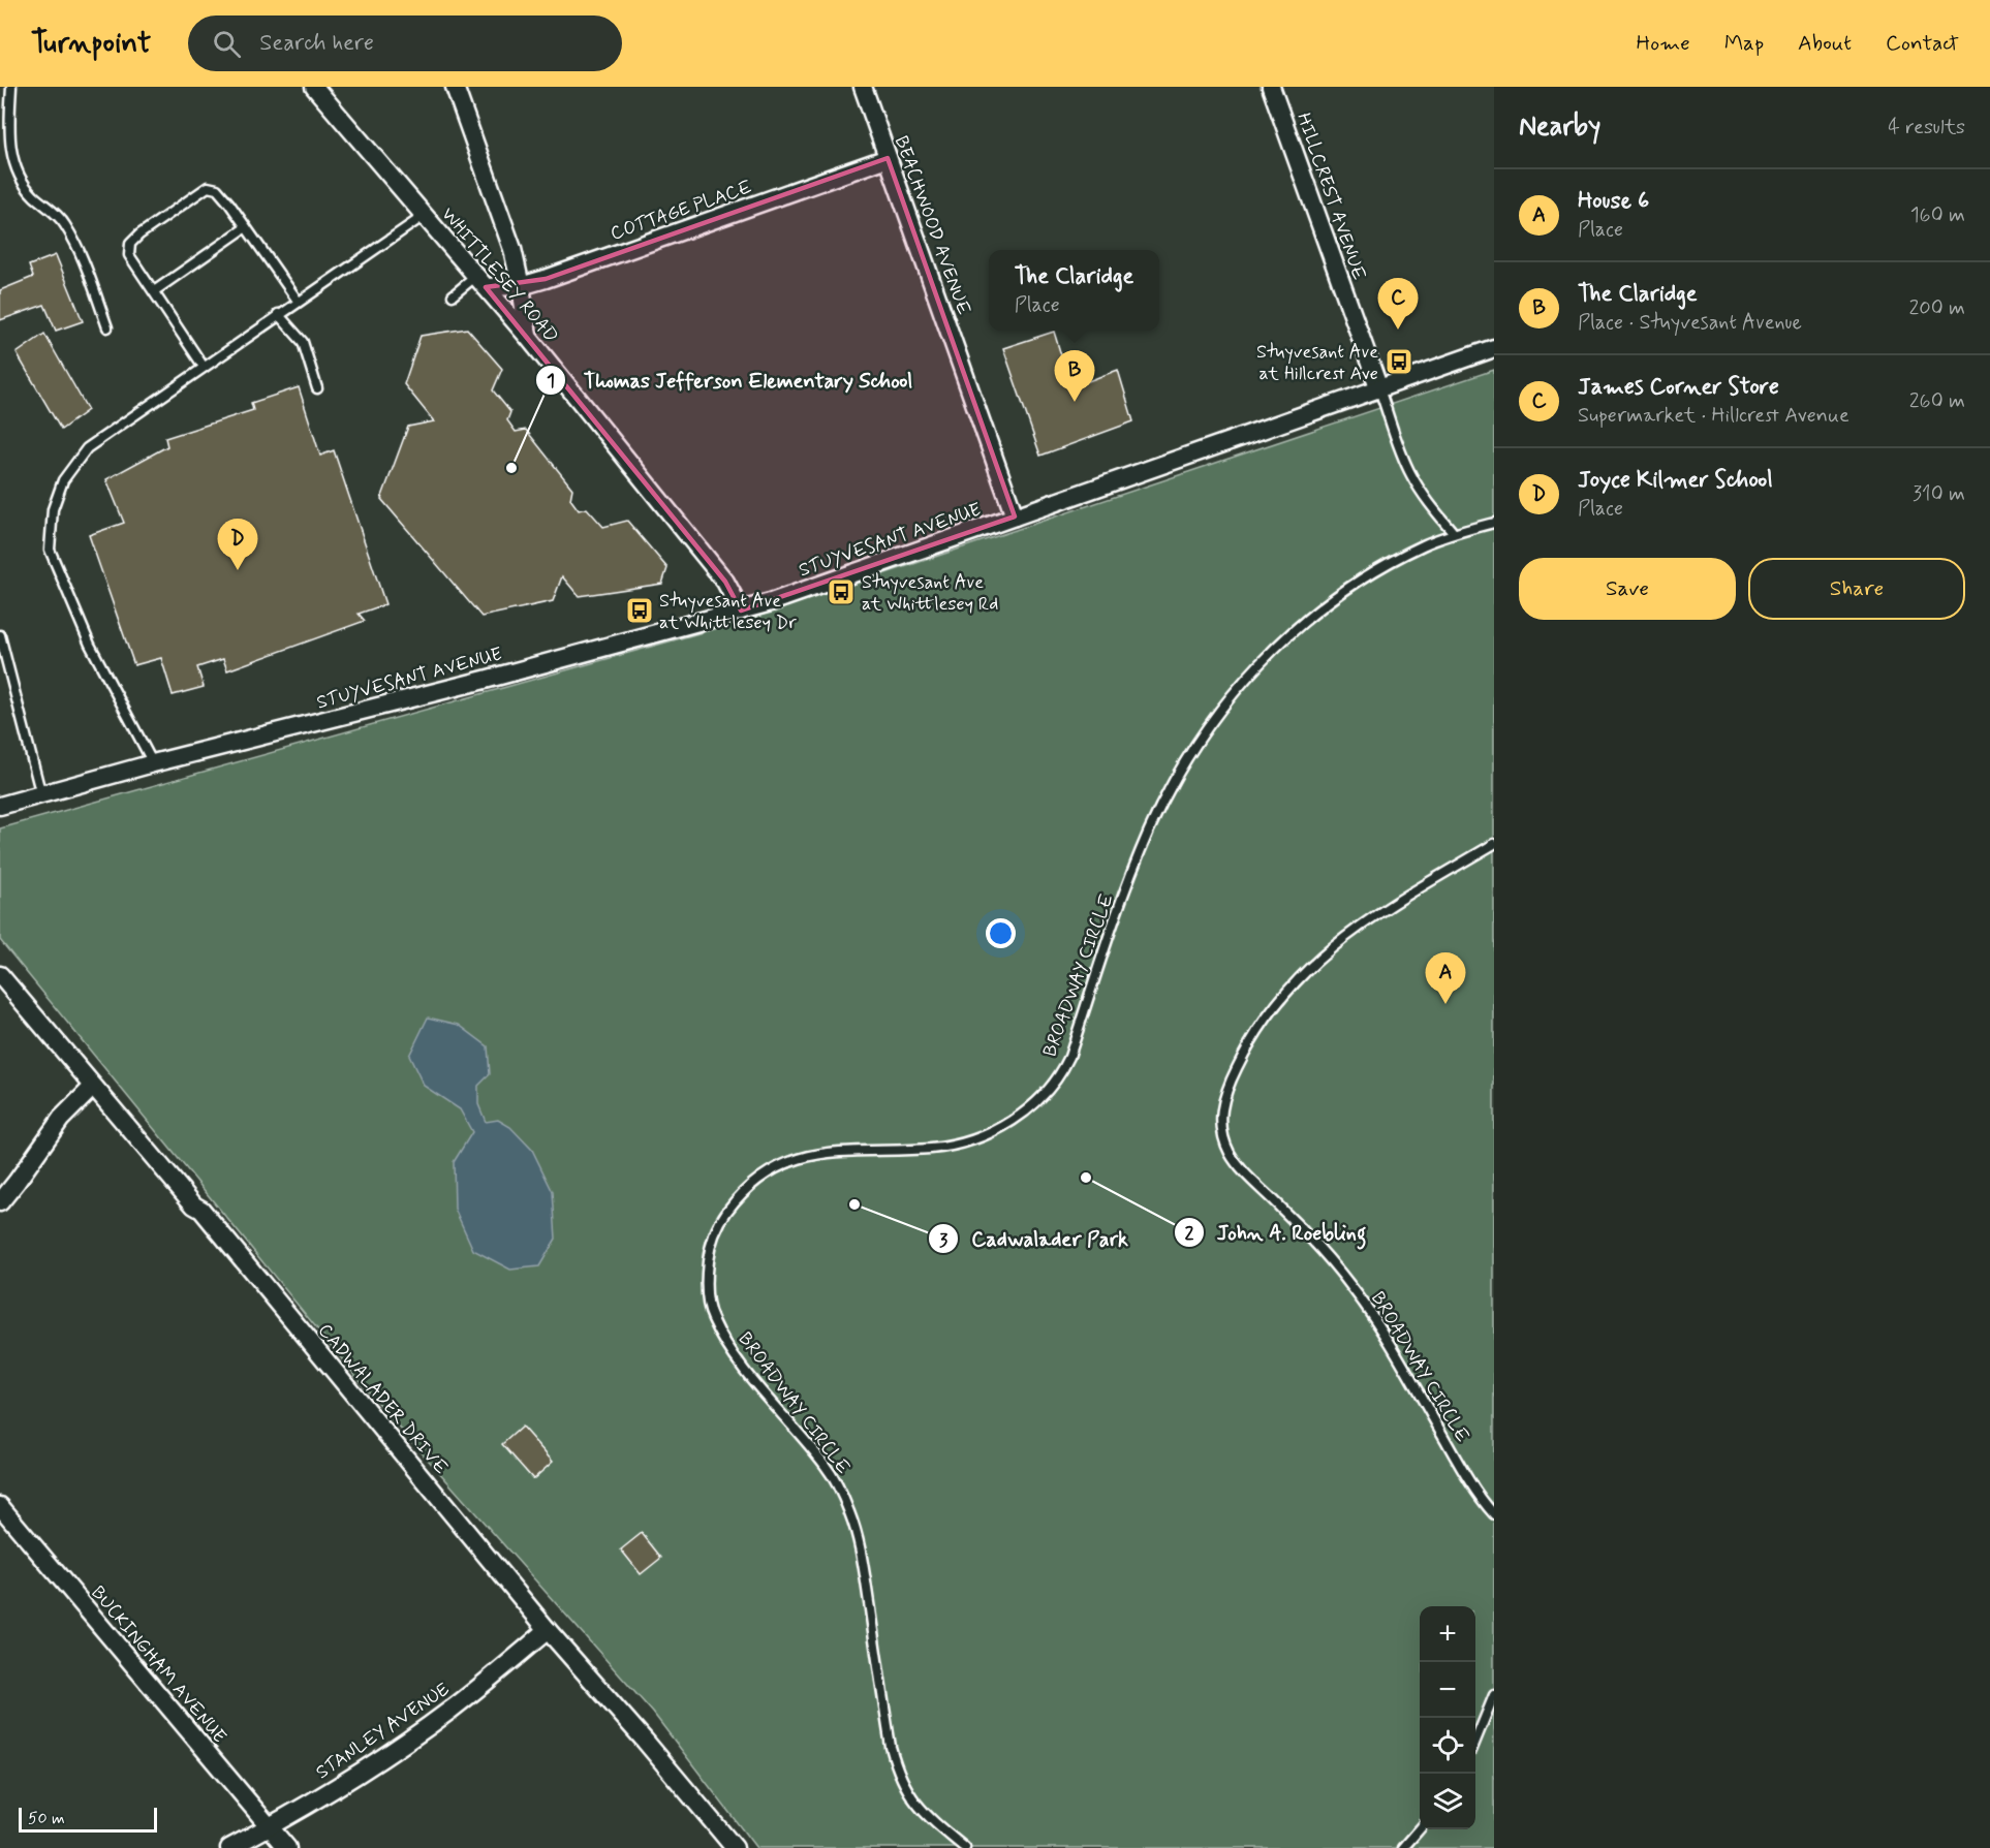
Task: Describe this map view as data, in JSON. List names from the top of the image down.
{
  "streets": {
    "street": [
      "HILLCREST AVENUE",
      "COTTAGE PLACE",
      "BEACHWOOD AVENUE",
      "WHITTLESEY ROAD",
      "STUYVESANT AVENUE",
      "CADWALADER DRIVE",
      "BUCKINGHAM AVENUE",
      "STANLEY AVENUE"
    ],
    "lane": ["BROADWAY CIRCLE"]
  },
  "crossings": [
    ["HILLCREST AVENUE", "STUYVESANT AVENUE"],
    ["COTTAGE PLACE", "BEACHWOOD AVENUE"],
    ["COTTAGE PLACE", "WHITTLESEY ROAD"],
    ["BEACHWOOD AVENUE", "STUYVESANT AVENUE"],
    ["WHITTLESEY ROAD", "STUYVESANT AVENUE"],
    ["CADWALADER DRIVE", "STANLEY AVENUE"],
    ["BUCKINGHAM AVENUE", "STANLEY AVENUE"]
  ],
  "places": {
    "bus stop": ["Stuyvesant Ave at Hillcrest Ave", "Stuyvesant Ave at Whittlesey Rd", "Stuyvesant Ave at Whittlesey Dr"],
    "other": ["Thomas Jefferson Elementary School", "John A. Roebling", "Cadwalader Park"]
  },
  "scale_bar": "50 m",
  "page": {
    "header": "Turnpoint",
    "search": "Search here",
    "nav": [
      "Home",
      "Map",
      "About",
      "Contact"
    ],
    "heading": ["Nearby", "4 results"],
    "list": [
      {
        "mark": "A",
        "name": "House 6",
        "note": "Place",
        "value": "160 m"
      },
      {
        "mark": "B",
        "name": "The Claridge",
        "note": "Place · Stuyvesant Avenue",
        "value": "200 m"
      },
      {
        "mark": "C",
        "name": "James Corner Store",
        "note": "Supermarket · Hillcrest Avenue",
        "value": "260 m"
      },
      {
        "mark": "D",
        "name": "Joyce Kilmer School",
        "note": "Place",
        "value": "310 m"
      }
    ],
    "popup": ["The Claridge", "Place"],
    "pins": [
      "C",
      "B",
      "D",
      "A"
    ],
    "buttons": ["Save", "Share"],
    "map_buttons": ["+", "−"],
    "scale": "50 m"
  }
}
